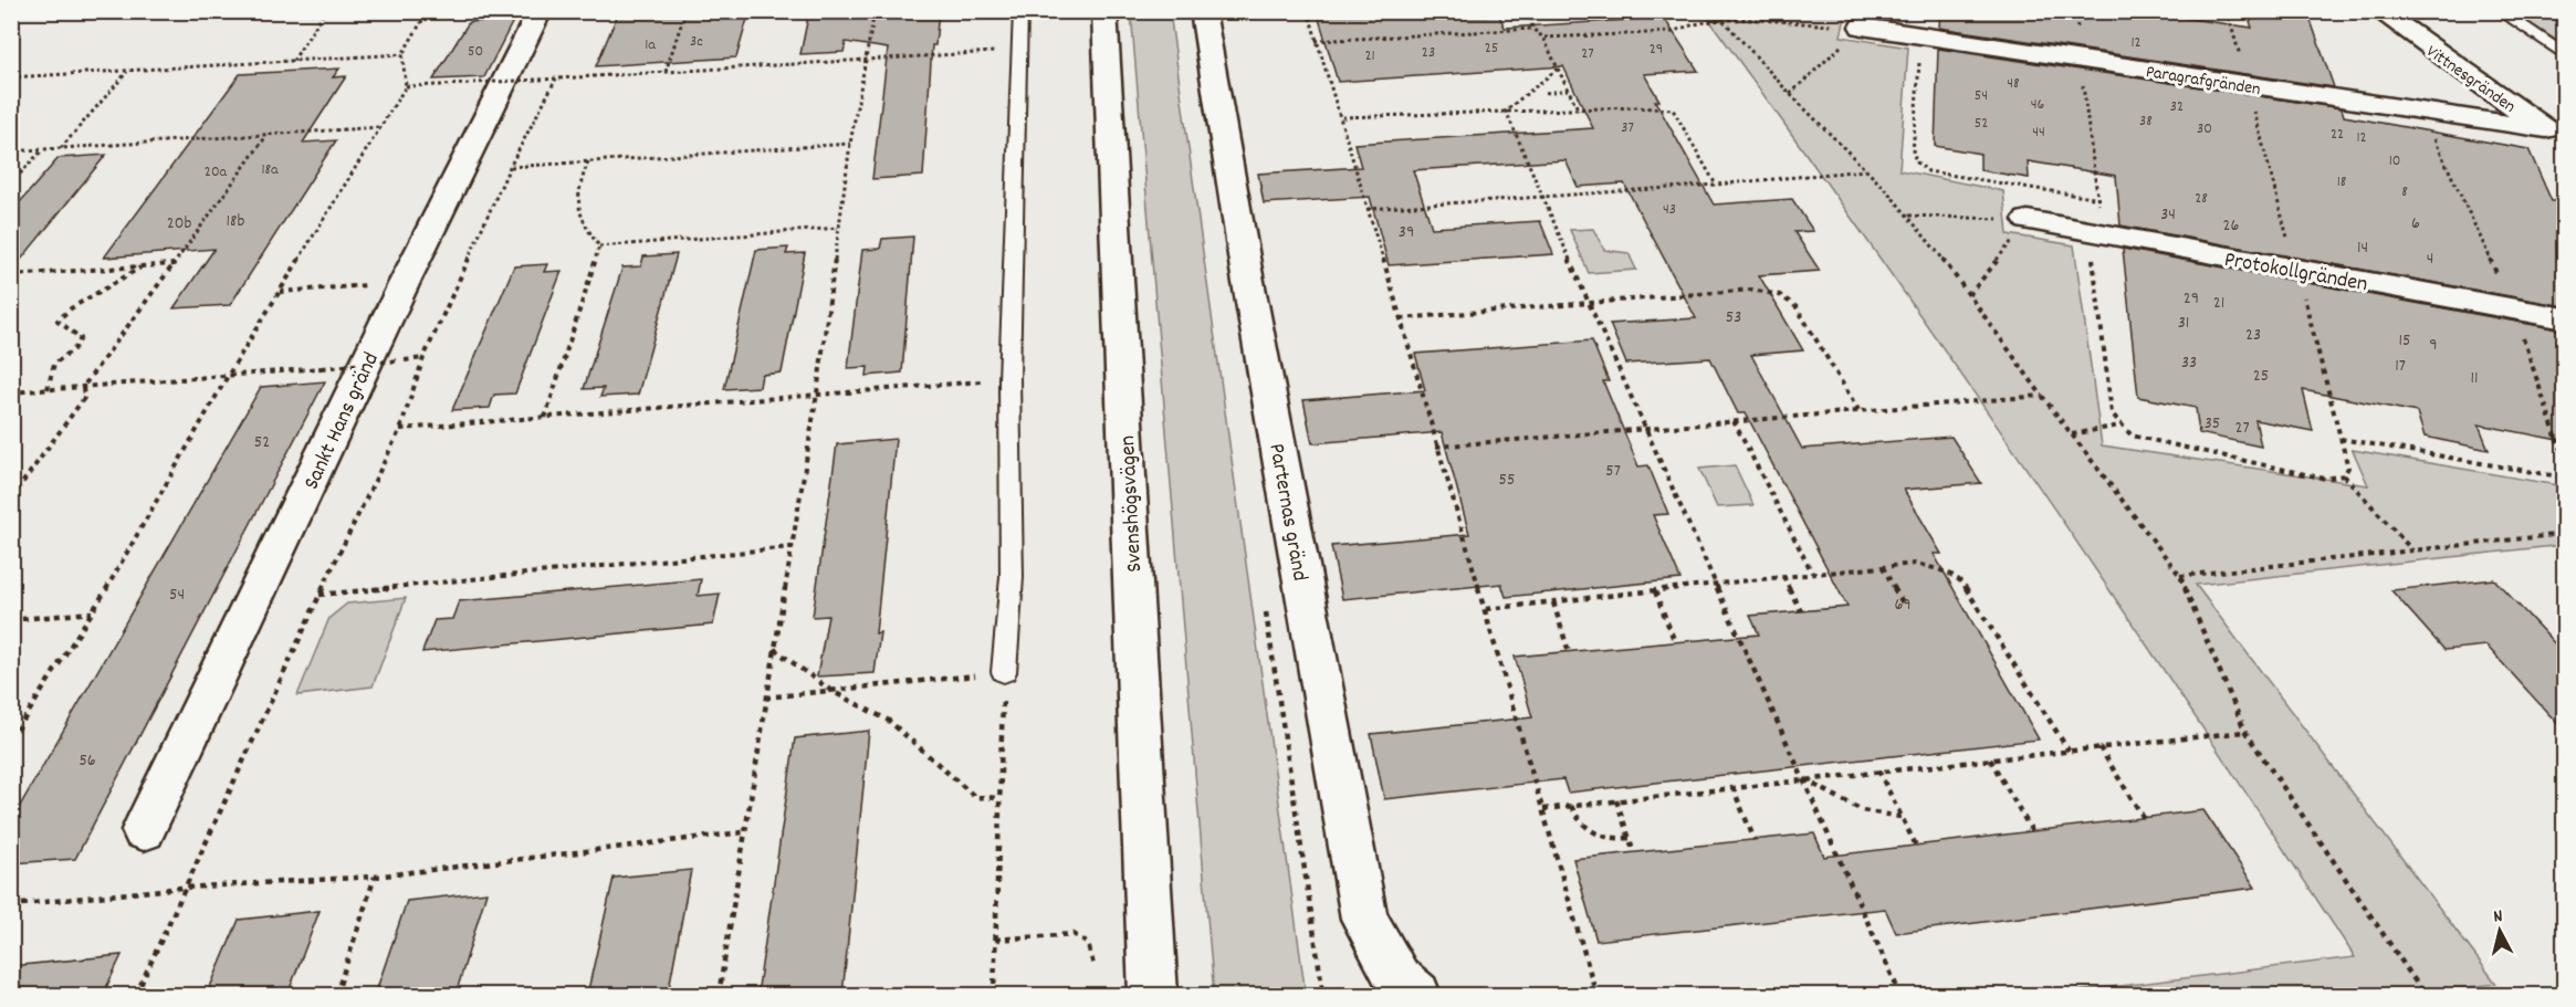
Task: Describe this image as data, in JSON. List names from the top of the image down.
{
  "streets": {
    "street": [
      "Vittnesgränden",
      "Paragrafgränden",
      "Protokollgränden",
      "Sankt Hans gränd",
      "Svenshögsvägen",
      "Parternas gränd"
    ]
  },
  "crossings": [
    ["Vittnesgränden", "Paragrafgränden"]
  ],
  "house_numbers": [
    "3c",
    "12",
    "1a",
    "25",
    "29",
    "50",
    "23",
    "27",
    "21",
    "48",
    "54",
    "46",
    "32",
    "38",
    "52",
    "37",
    "30",
    "44",
    "22",
    "12",
    "10",
    "18a",
    "20a",
    "18",
    "8",
    "28",
    "43",
    "34",
    "18b",
    "20b",
    "6",
    "26",
    "39",
    "14",
    "4",
    "29",
    "21",
    "53",
    "31",
    "23",
    "15",
    "9",
    "33",
    "17",
    "25",
    "11",
    "35",
    "27",
    "52",
    "57",
    "55",
    "54",
    "69",
    "56"
  ],
  "north": "top"
}
